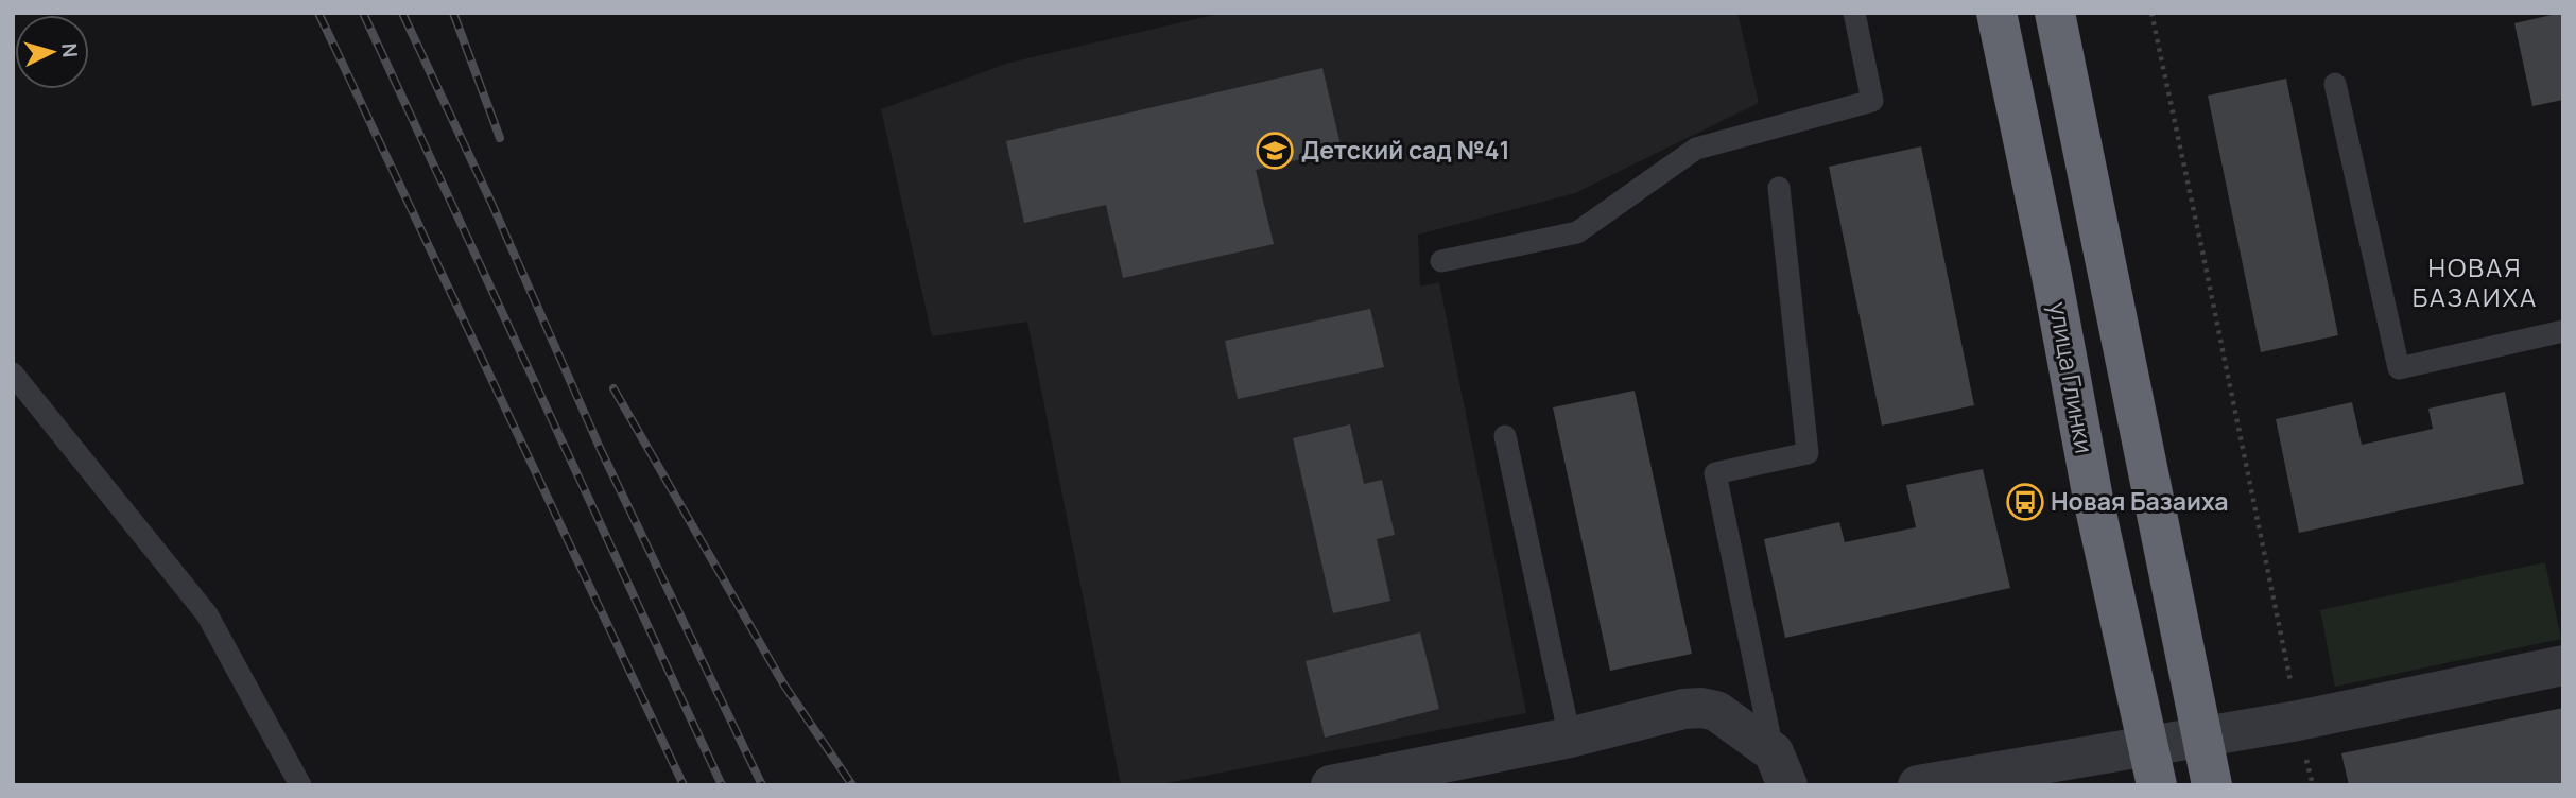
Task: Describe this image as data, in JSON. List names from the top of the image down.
{
  "streets": {
    "highway": ["улица Глинки"]
  },
  "districts": ["НОВАЯ БАЗАИХА"],
  "places": {
    "school or university": ["Детский сад №41"],
    "bus stop": ["Новая Базаиха"]
  },
  "north": "right"
}
